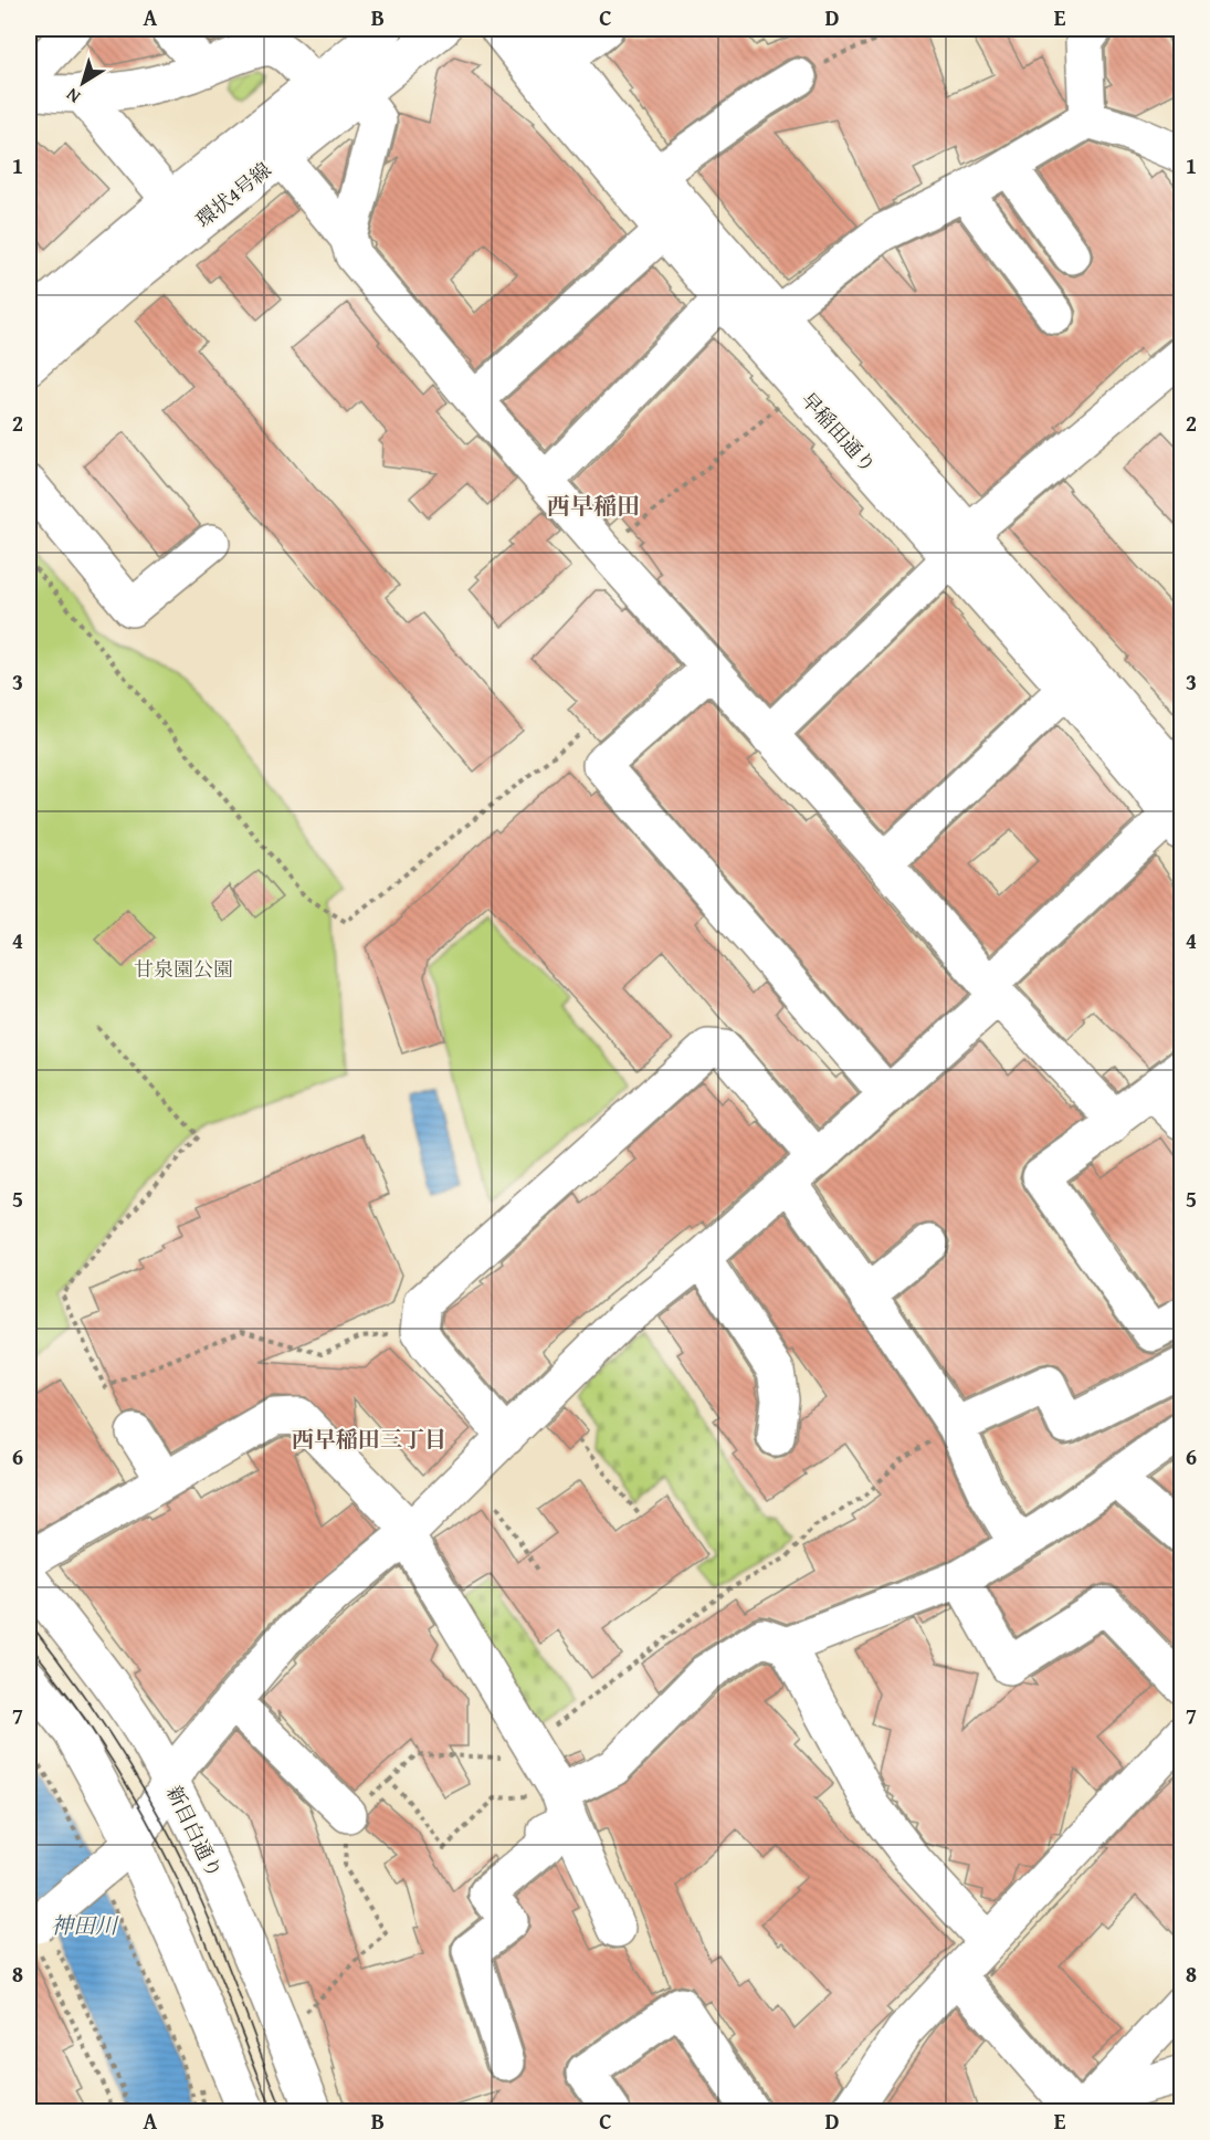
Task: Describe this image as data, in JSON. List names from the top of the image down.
{
  "streets": {
    "street": ["環状4号線", "早稲田通り", "新目白通り"]
  },
  "districts": ["西早稲田", "西早稲田三丁目"],
  "water": ["神田川"],
  "parks": ["甘泉園公園"],
  "north": "bottom left",
  "grid": {
    "columns": [
      "A",
      "B",
      "C",
      "D",
      "E"
    ],
    "rows": [
      "1",
      "2",
      "3",
      "4",
      "5",
      "6",
      "7",
      "8"
    ]
  }
}
